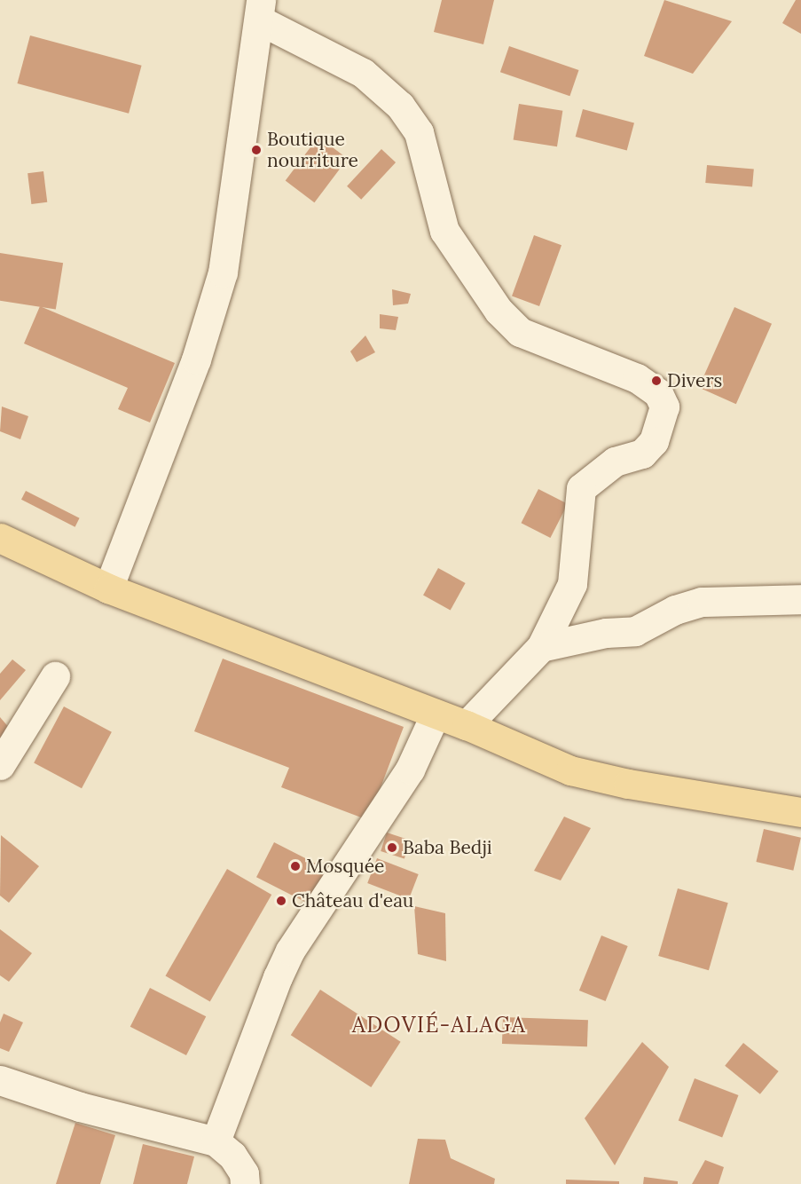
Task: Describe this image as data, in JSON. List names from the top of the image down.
{
  "districts": ["ADOVIÉ-ALAGA"],
  "places": [
    "Boutique nourriture",
    "Divers",
    "Baba Bedji",
    "Mosquée",
    "Château d'eau"
  ]
}
